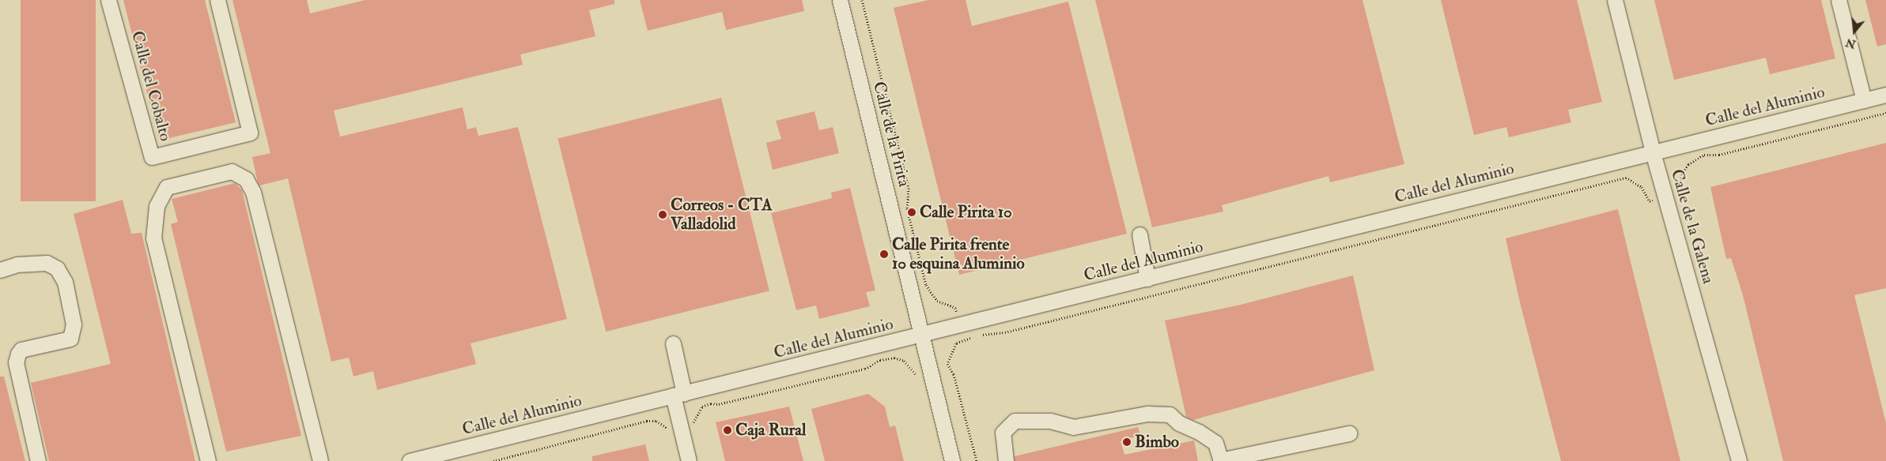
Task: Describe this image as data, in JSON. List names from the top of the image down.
{
  "streets": {
    "street": [
      "Calle del Cobalto",
      "Calle del Aluminio",
      "Calle de la Pirita",
      "Calle de la Galena"
    ]
  },
  "crossings": [
    ["Calle del Aluminio", "Calle de la Pirita"],
    ["Calle del Aluminio", "Calle de la Galena"]
  ],
  "places": [
    "Calle Pirita 10",
    "Correos - CTA Valladolid",
    "Calle Pirita frente 10 esquina Aluminio",
    "Caja Rural",
    "Bimbo"
  ],
  "north": "bottom"
}
